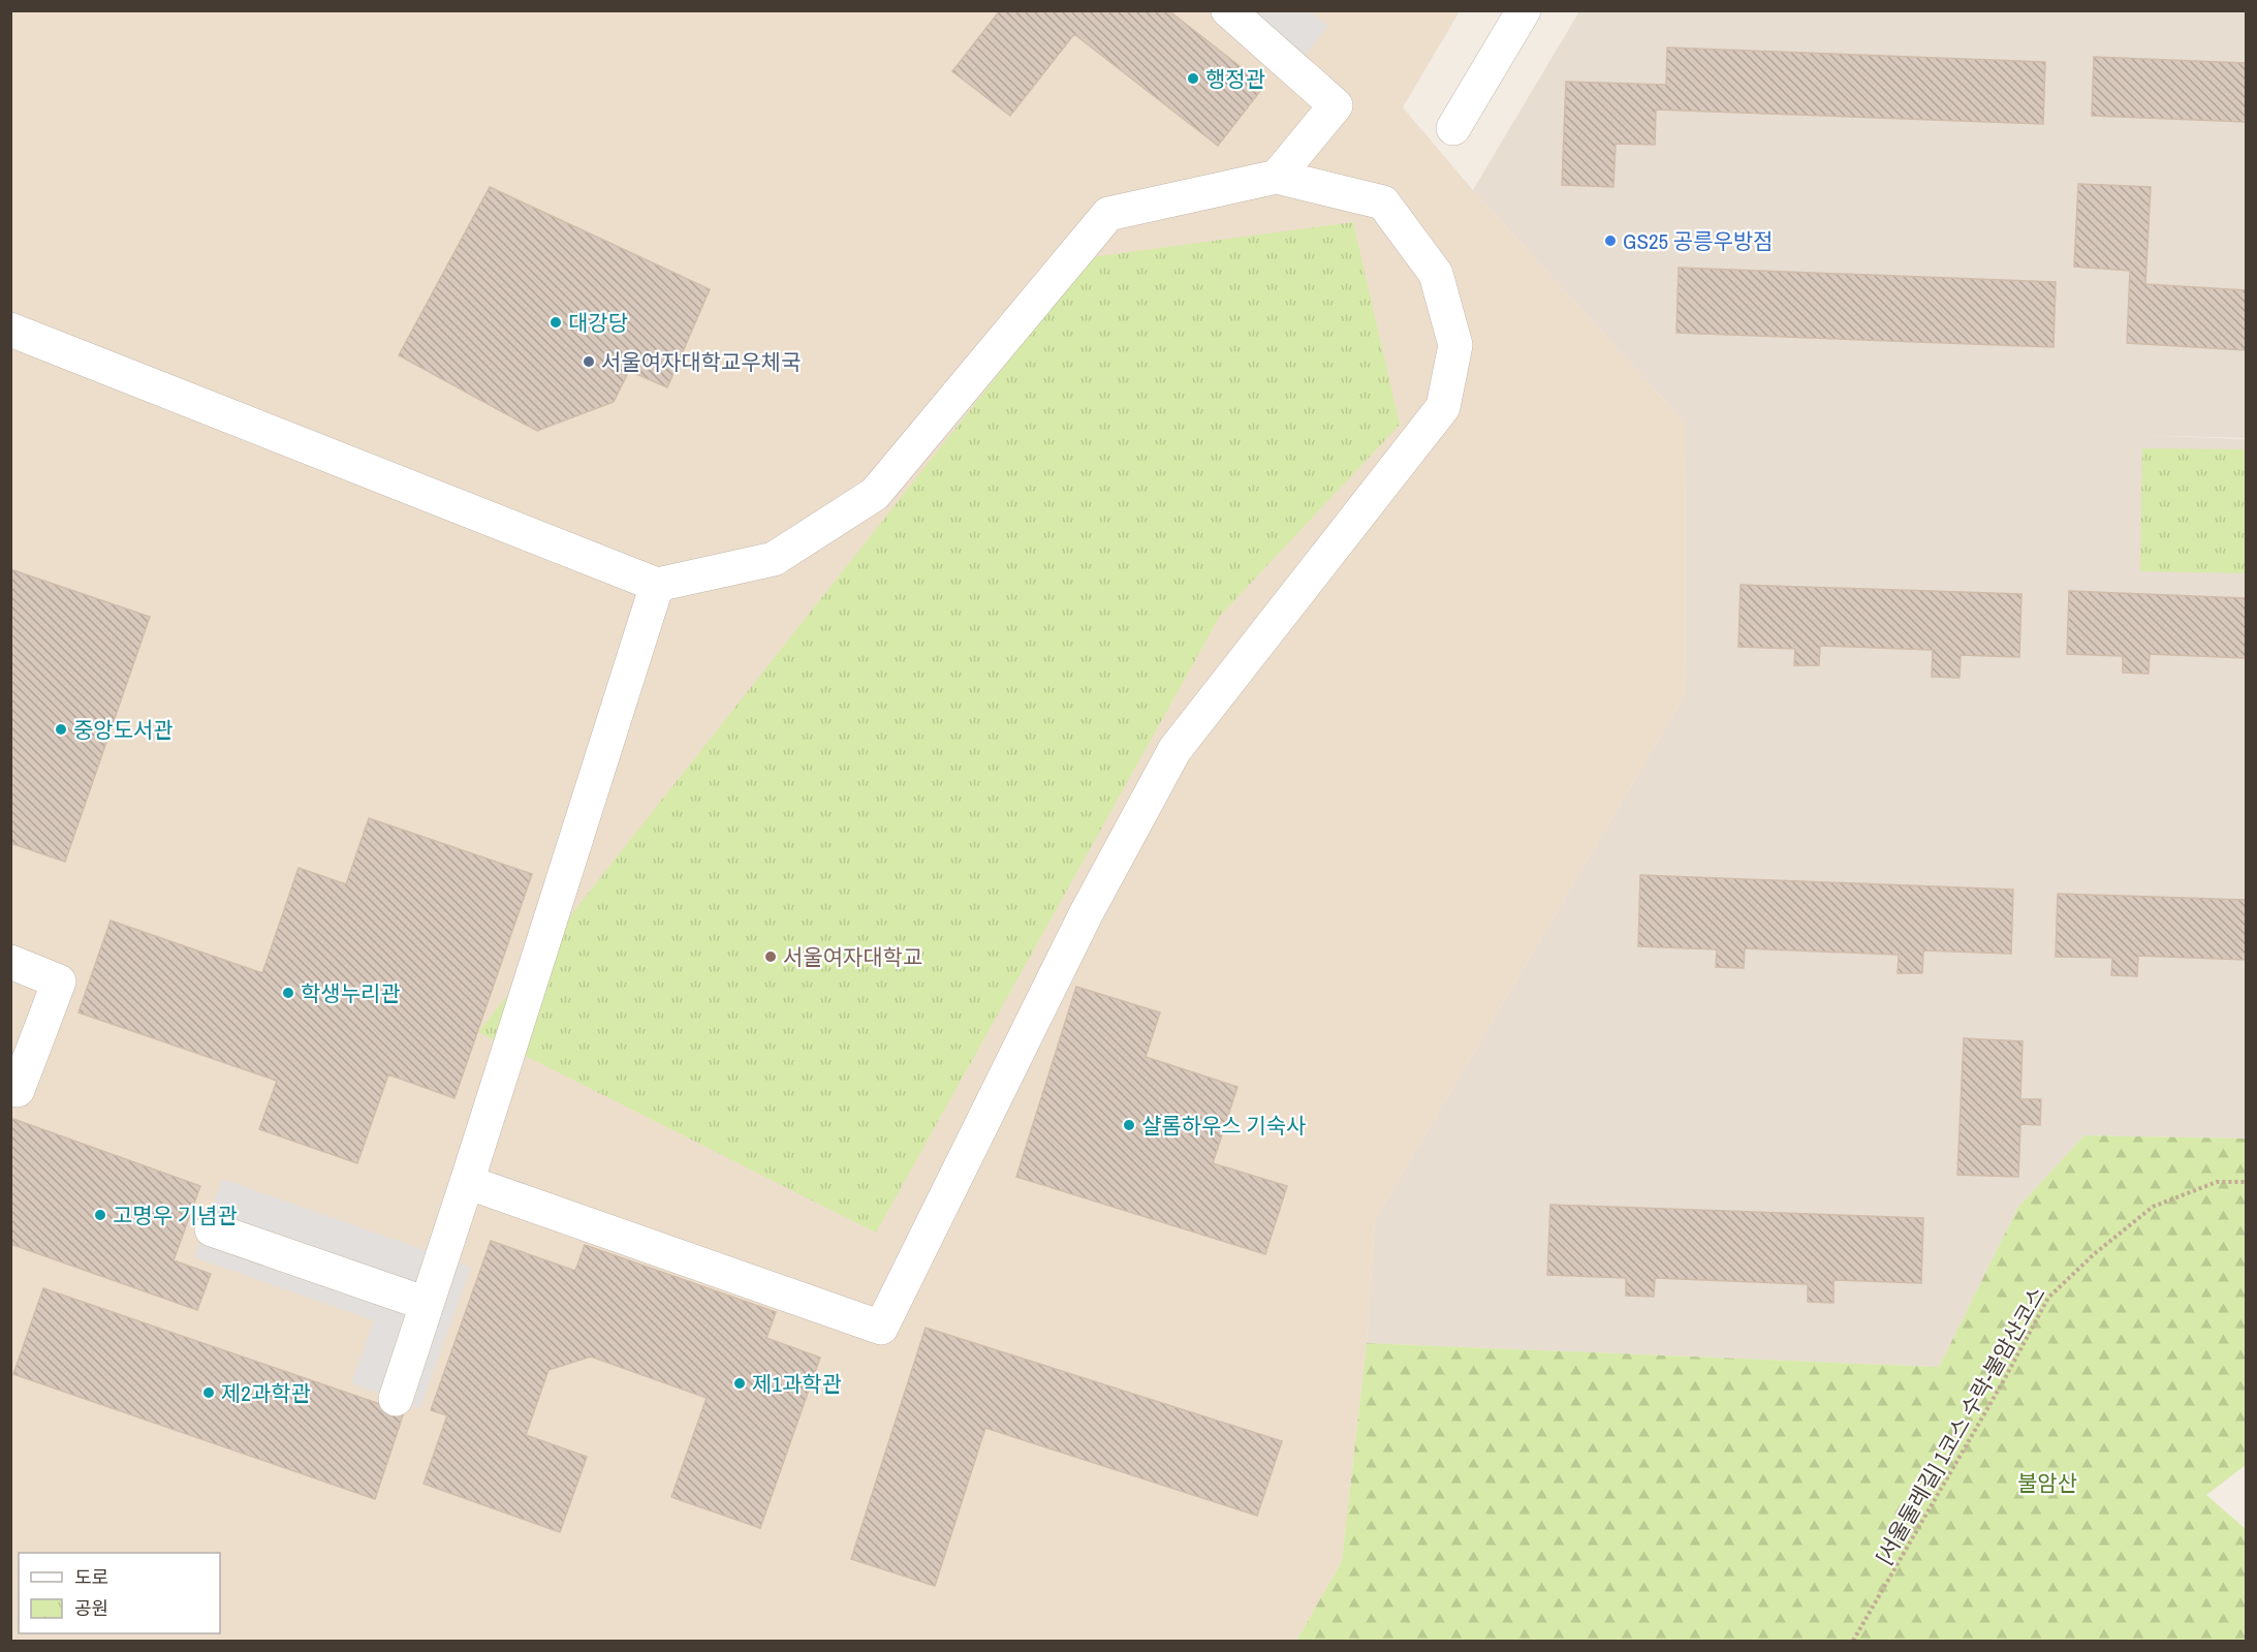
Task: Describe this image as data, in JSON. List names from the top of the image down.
{
  "streets": {
    "path": ["[서울둘레길] 1코스 수락-불암산코스"]
  },
  "parks": ["불암산"],
  "places": [
    "행정관",
    "GS25 공릉우방점",
    "대강당",
    "서울여자대학교우체국",
    "중앙도서관",
    "서울여자대학교",
    "학생누리관",
    "샬롬하우스 기숙사",
    "고명우 기념관",
    "제1과학관",
    "제2과학관"
  ],
  "legend": ["도로", "공원"]
}
